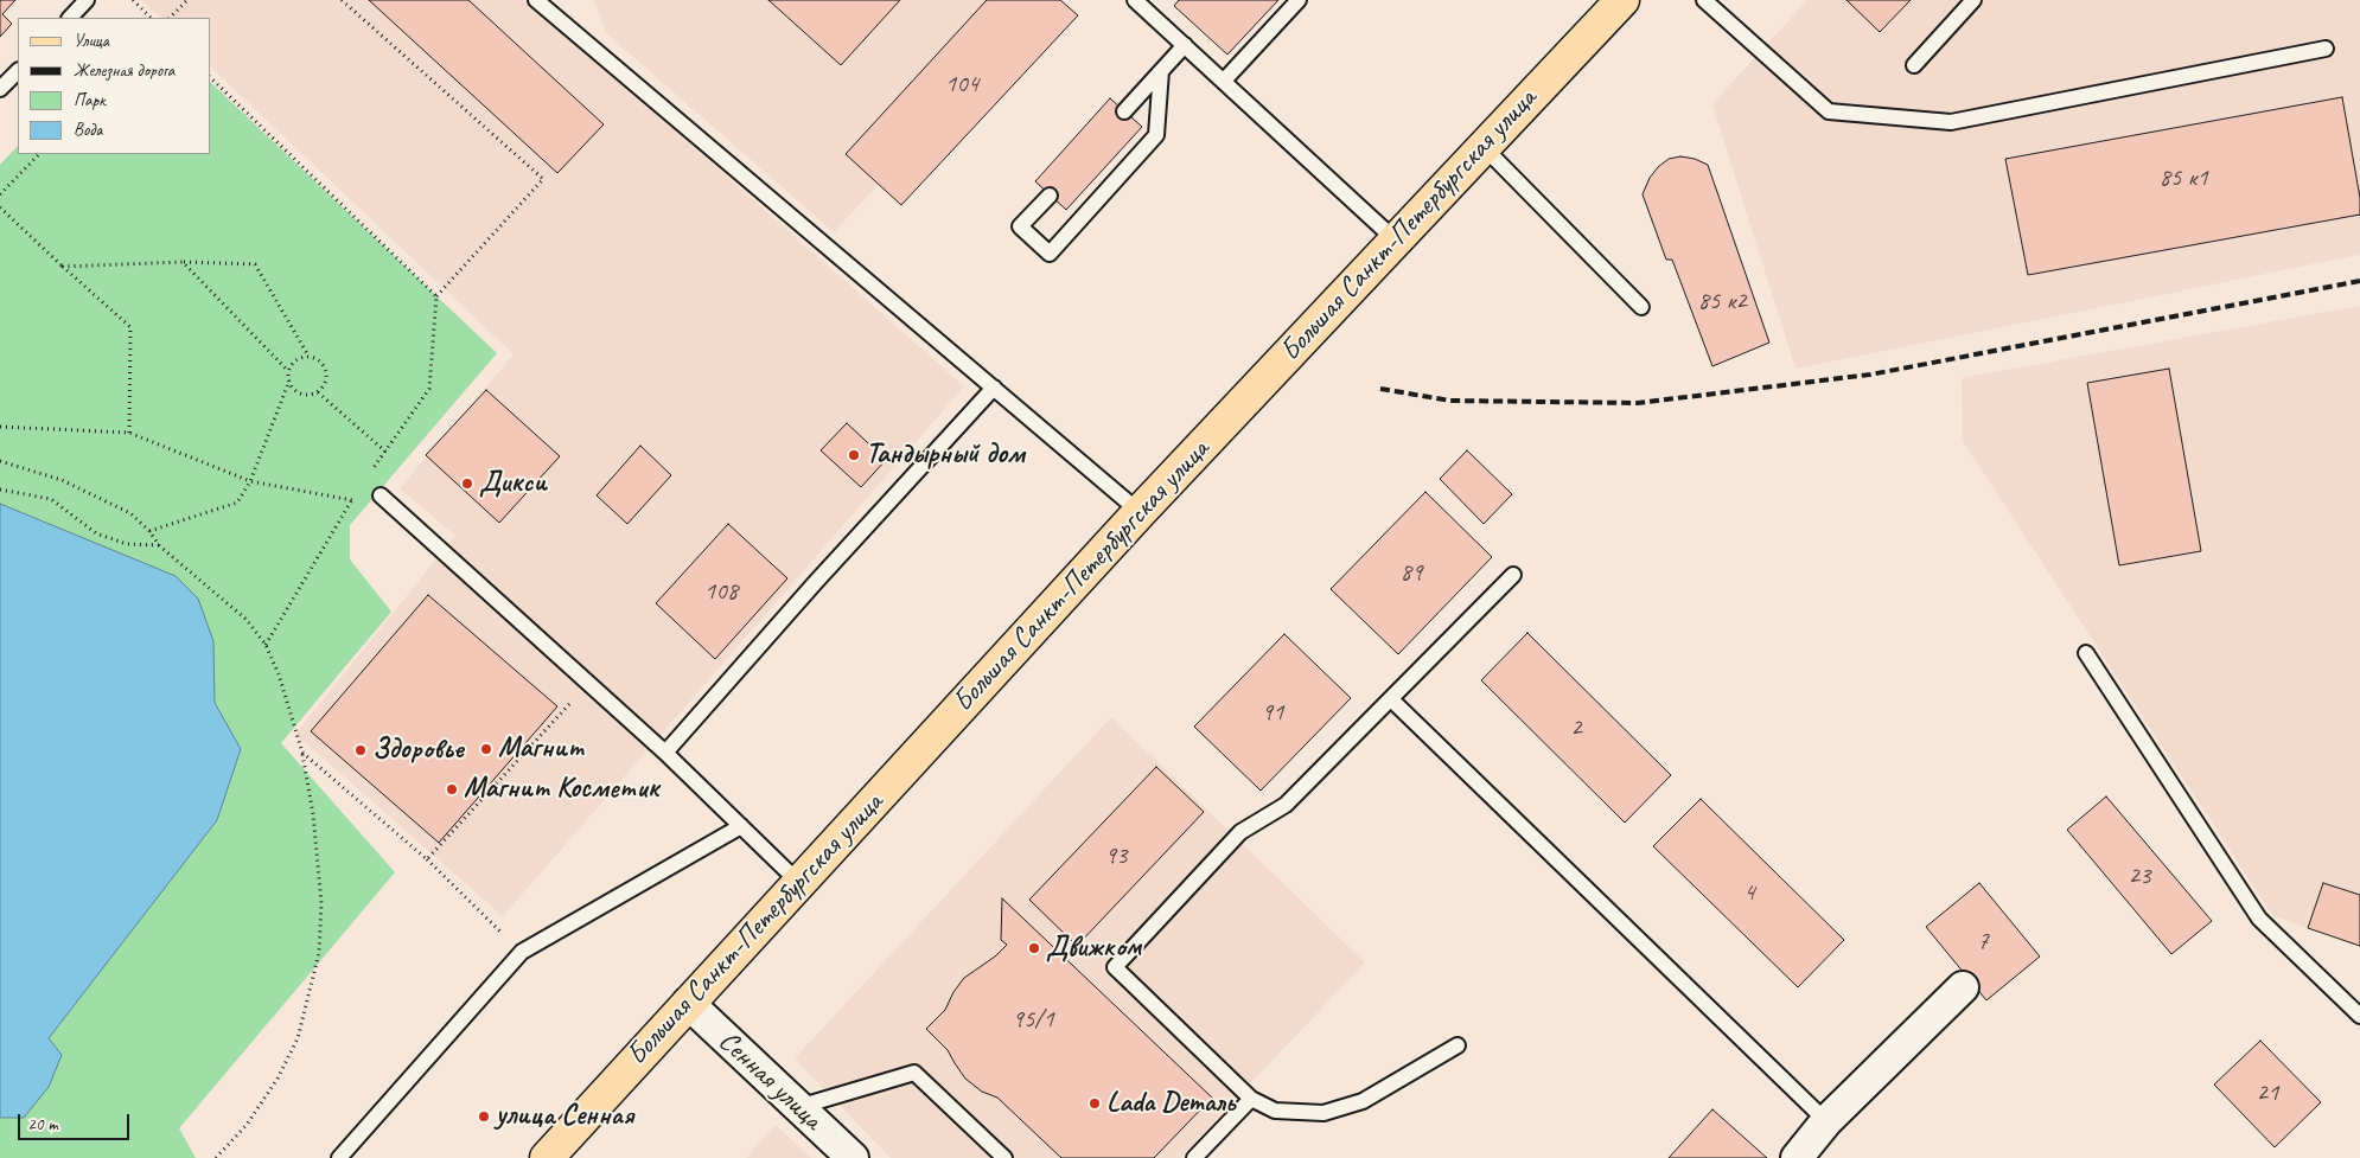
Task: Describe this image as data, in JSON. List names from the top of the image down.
{
  "streets": {
    "main road": ["Большая Санкт-Петербургская улица"],
    "street": ["Сенная улица"]
  },
  "crossings": [
    ["Большая Санкт-Петербургская улица", "Сенная улица"]
  ],
  "places": [
    "Тандырный дом",
    "Дикси",
    "Магнит",
    "Здоровье",
    "Магнит Косметик",
    "Движком",
    "Lada Dеталь",
    "улица Сенная"
  ],
  "house_numbers": [
    "104",
    "85 к1",
    "85 к2",
    "89",
    "108",
    "91",
    "2",
    "93",
    "23",
    "4",
    "7",
    "95/1",
    "21"
  ],
  "legend": [
    "Улица",
    "Железная дорога",
    "Парк",
    "Вода"
  ],
  "scale_bar": "20 m"
}
